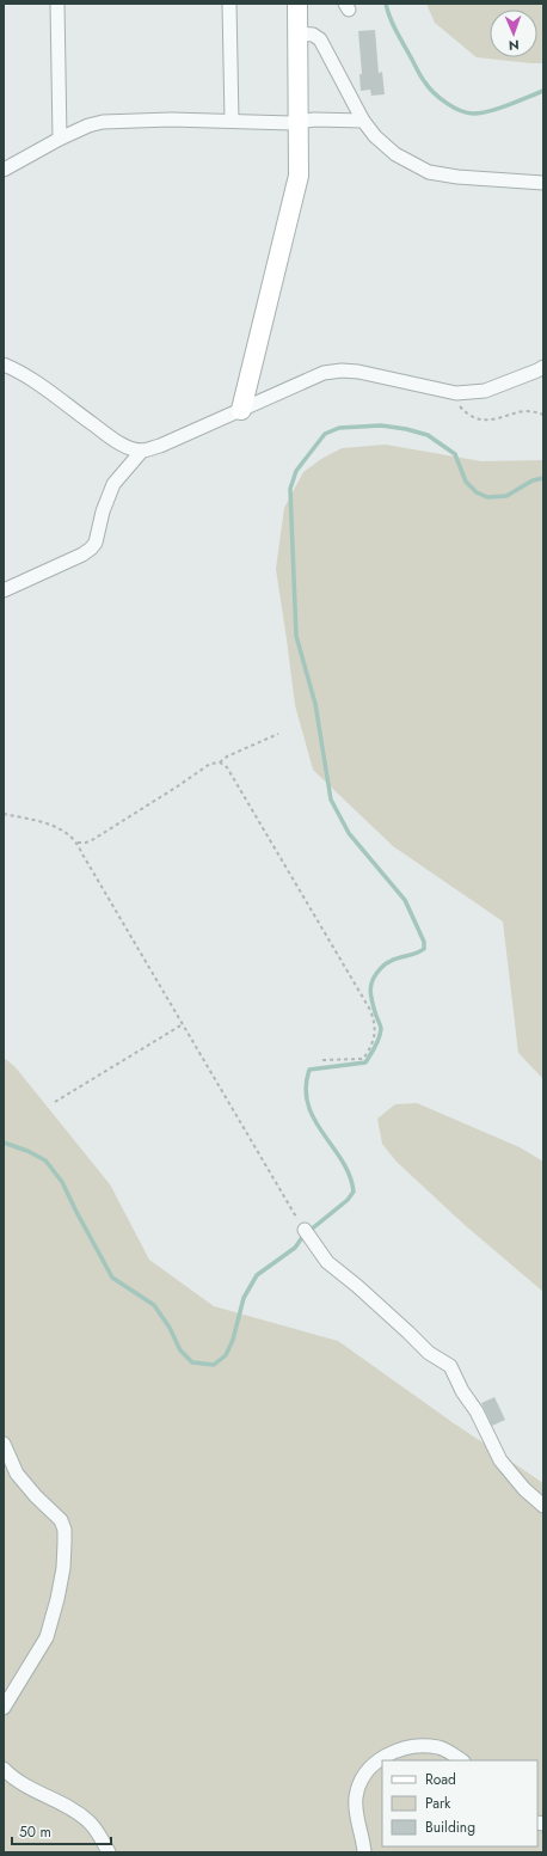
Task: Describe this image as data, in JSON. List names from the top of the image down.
{
  "legend": ["Road", "Park", "Building"],
  "scale_bar": "50 m",
  "north": "bottom"
}
